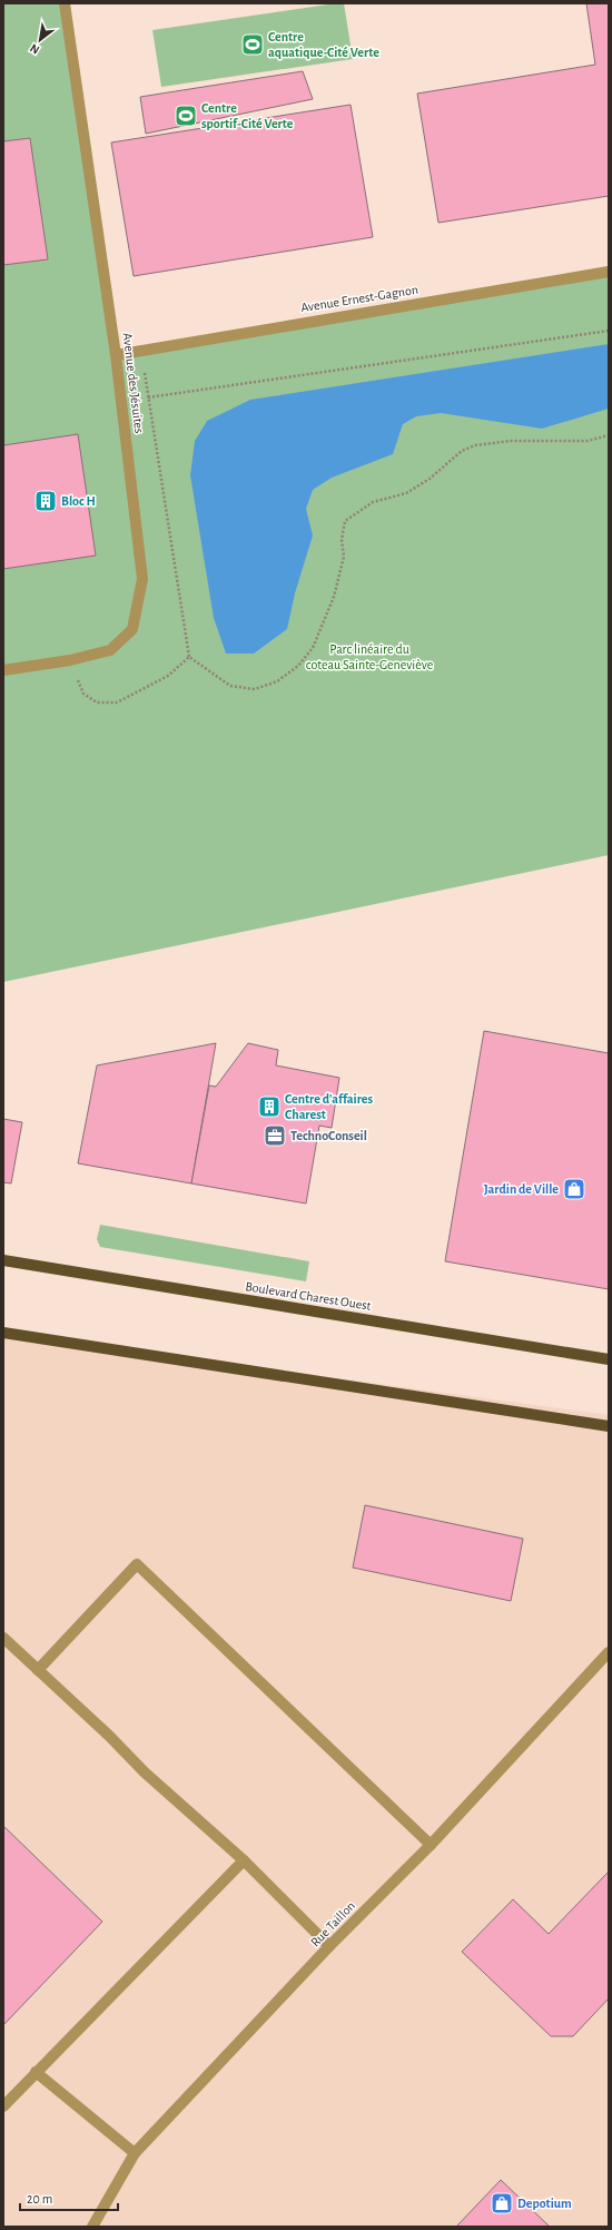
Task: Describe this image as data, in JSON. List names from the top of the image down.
{
  "streets": {
    "main road": ["Boulevard Charest Ouest"],
    "street": ["Avenue Ernest-Gagnon", "Avenue des Jésuites", "Rue Taillon"]
  },
  "crossings": [
    ["Avenue Ernest-Gagnon", "Avenue des Jésuites"]
  ],
  "parks": ["Parc linéaire du coteau Sainte-Geneviève"],
  "places": {
    "sports": ["Centre aquatique-Cité Verte", "Centre sportif-Cité Verte"],
    "building": ["Bloc H", "Centre d'affaires Charest"],
    "office": ["TechnoConseil"],
    "shop": ["Jardin de Ville", "Depotium"]
  },
  "scale_bar": "20 m",
  "north": "bottom left"
}
